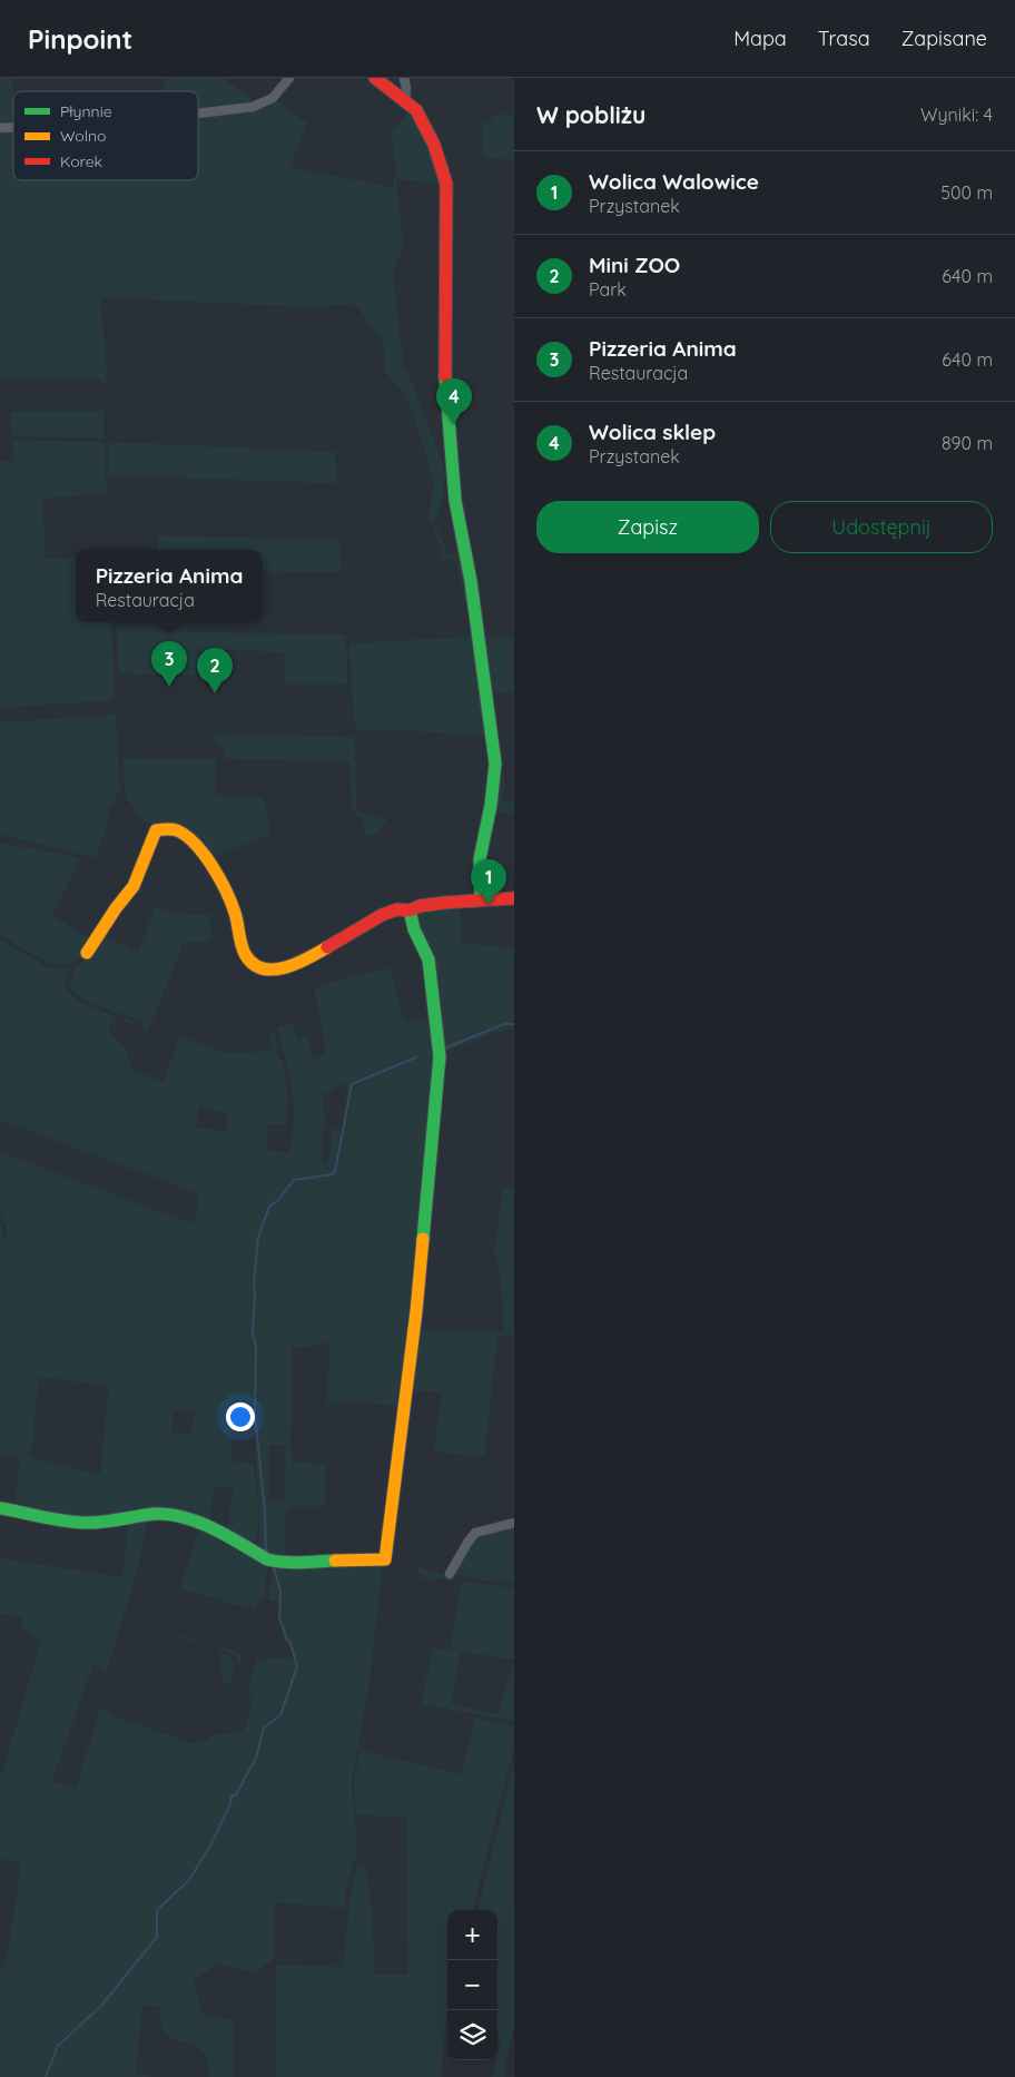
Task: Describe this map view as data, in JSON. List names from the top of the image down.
{
  "legend": ["Płynnie", "Wolno", "Korek"],
  "page": {
    "header": "Pinpoint",
    "nav": ["Mapa", "Trasa", "Zapisane"],
    "heading": ["W pobliżu", "Wyniki: 4"],
    "list": [
      {
        "mark": "1",
        "name": "Wolica Walowice",
        "note": "Przystanek",
        "value": "500 m"
      },
      {
        "mark": "2",
        "name": "Mini ZOO",
        "note": "Park",
        "value": "640 m"
      },
      {
        "mark": "3",
        "name": "Pizzeria Anima",
        "note": "Restauracja",
        "value": "640 m"
      },
      {
        "mark": "4",
        "name": "Wolica sklep",
        "note": "Przystanek",
        "value": "890 m"
      }
    ],
    "pins": [
      "4",
      "3",
      "2",
      "1"
    ],
    "buttons": ["Zapisz", "Udostępnij"],
    "popup": ["Pizzeria Anima", "Restauracja"],
    "map_buttons": ["+", "−"]
  }
}
